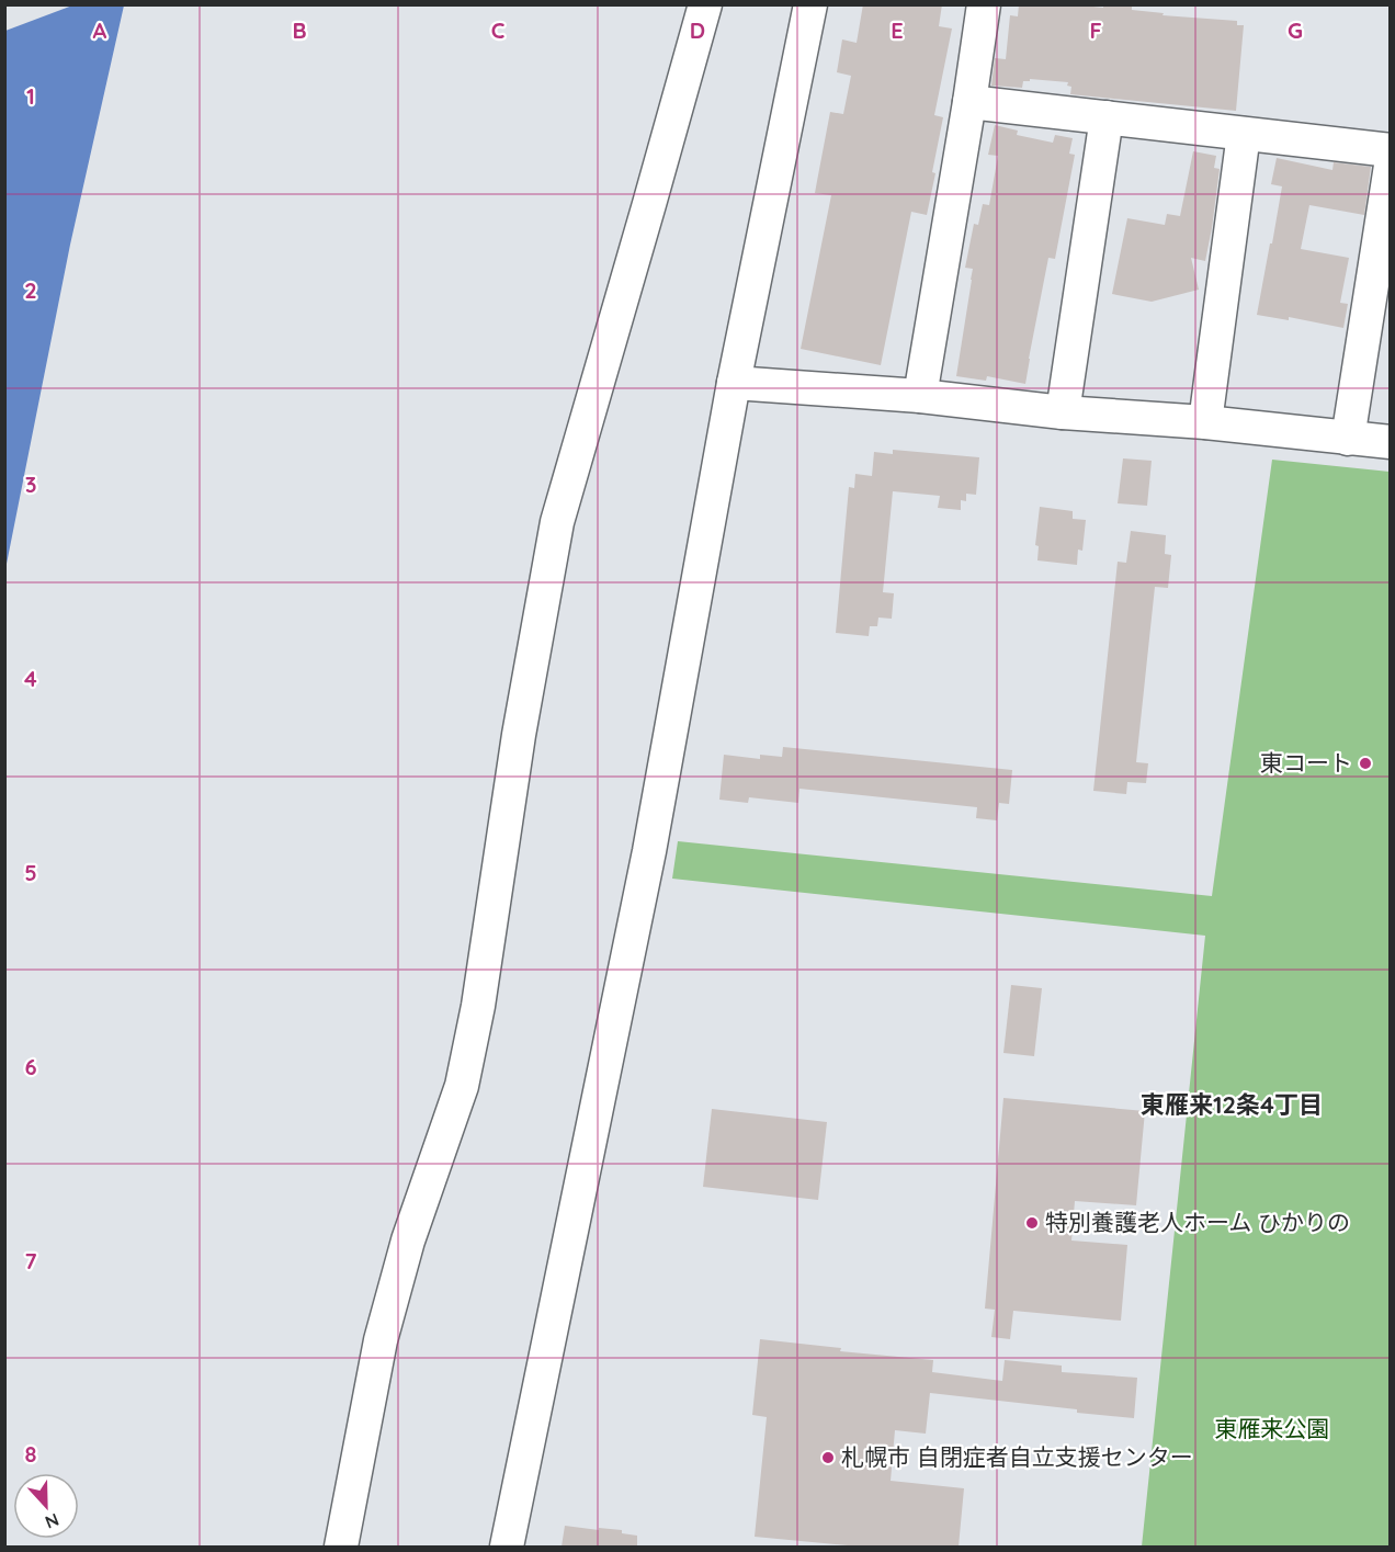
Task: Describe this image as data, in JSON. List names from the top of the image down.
{
  "districts": ["東雁来12条4丁目"],
  "parks": ["東雁来公園"],
  "places": ["東コート", "特別養護老人ホーム ひかりの", "札幌市 自閉症者自立支援センター"],
  "north": "bottom",
  "grid": {
    "columns": [
      "A",
      "B",
      "C",
      "D",
      "E",
      "F",
      "G"
    ],
    "rows": [
      "1",
      "2",
      "3",
      "4",
      "5",
      "6",
      "7",
      "8"
    ]
  }
}
